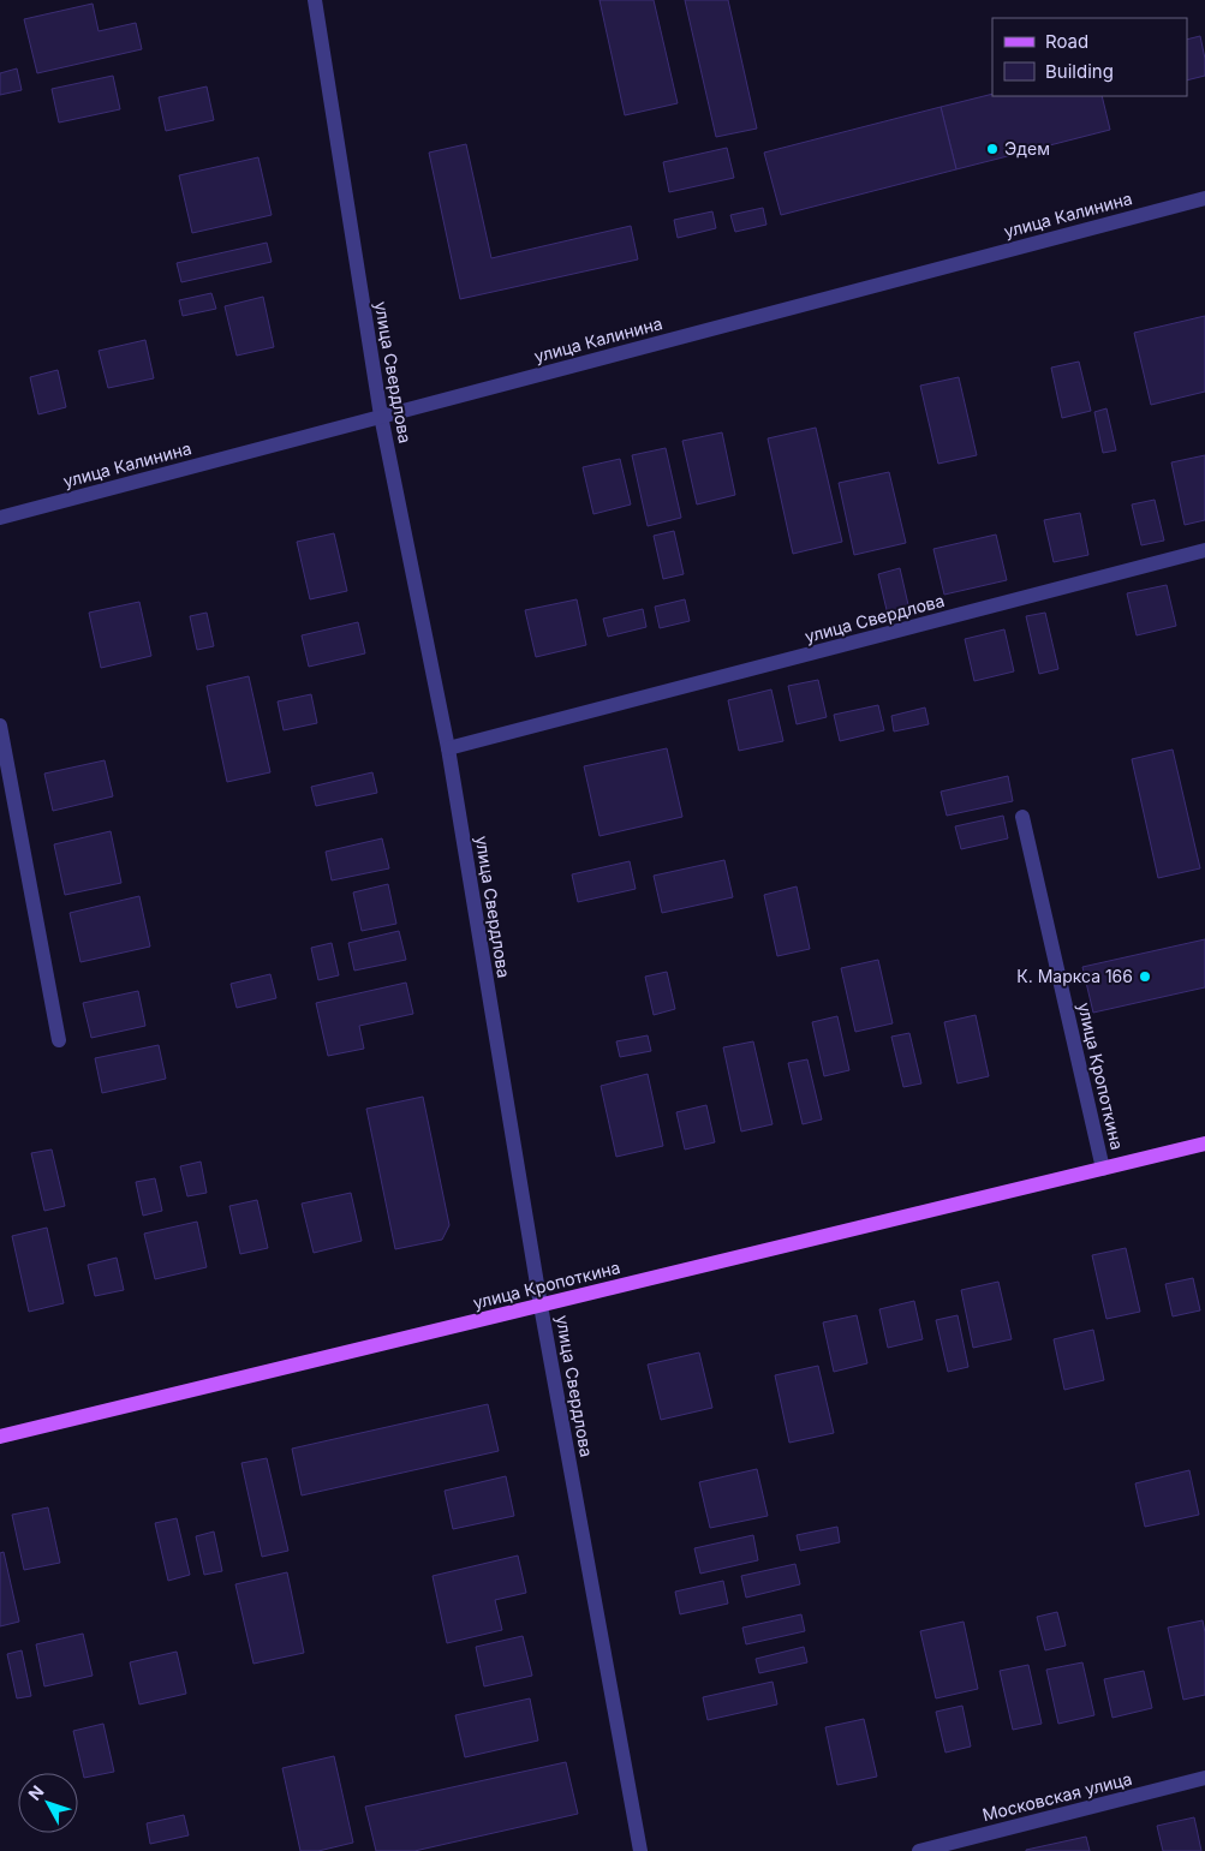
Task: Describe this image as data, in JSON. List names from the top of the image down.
{
  "streets": {
    "main road": ["улица Кропоткина"],
    "street": ["улица Калинина", "улица Свердлова", "Московская улица"]
  },
  "crossings": [
    ["улица Калинина", "улица Свердлова"],
    ["улица Свердлова", "улица Кропоткина"]
  ],
  "places": ["Эдем", "К. Маркса 166"],
  "legend": ["Road", "Building"],
  "north": "top left"
}
